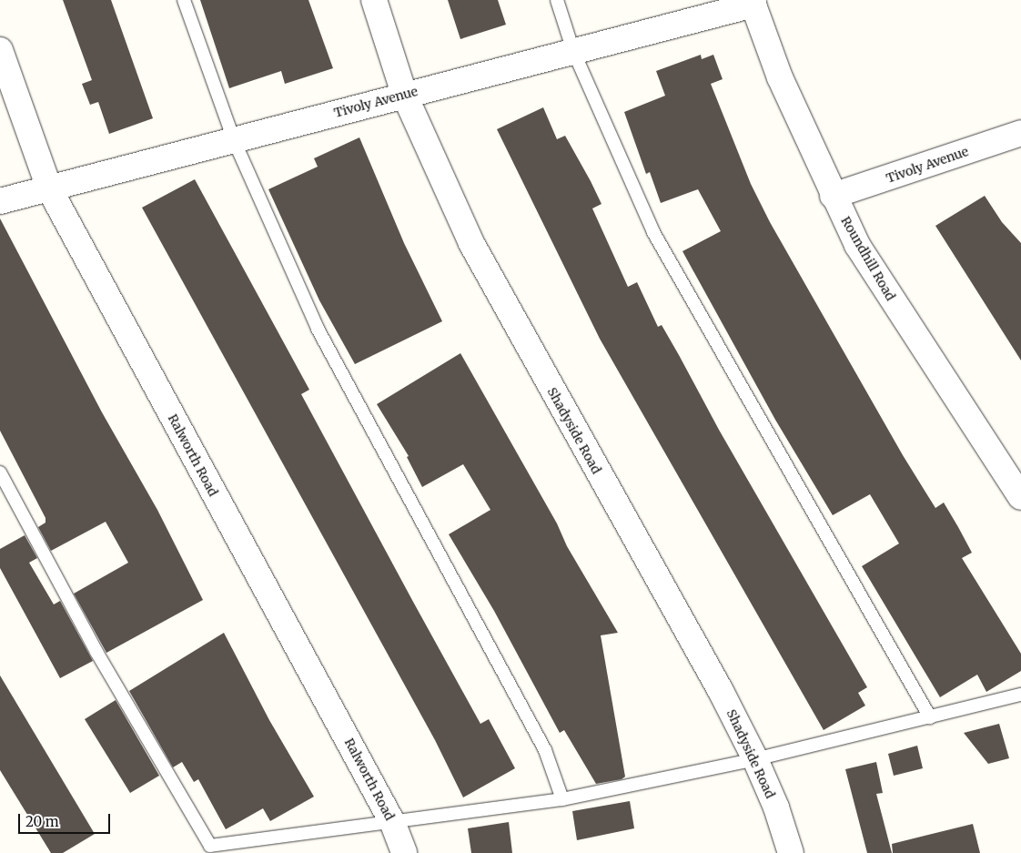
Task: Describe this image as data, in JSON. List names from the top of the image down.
{
  "streets": {
    "street": [
      "Tivoly Avenue",
      "Roundhill Road",
      "Shadyside Road",
      "Ralworth Road"
    ]
  },
  "crossings": [
    ["Tivoly Avenue", "Roundhill Road"],
    ["Tivoly Avenue", "Shadyside Road"],
    ["Tivoly Avenue", "Ralworth Road"]
  ],
  "scale_bar": "20 m"
}
